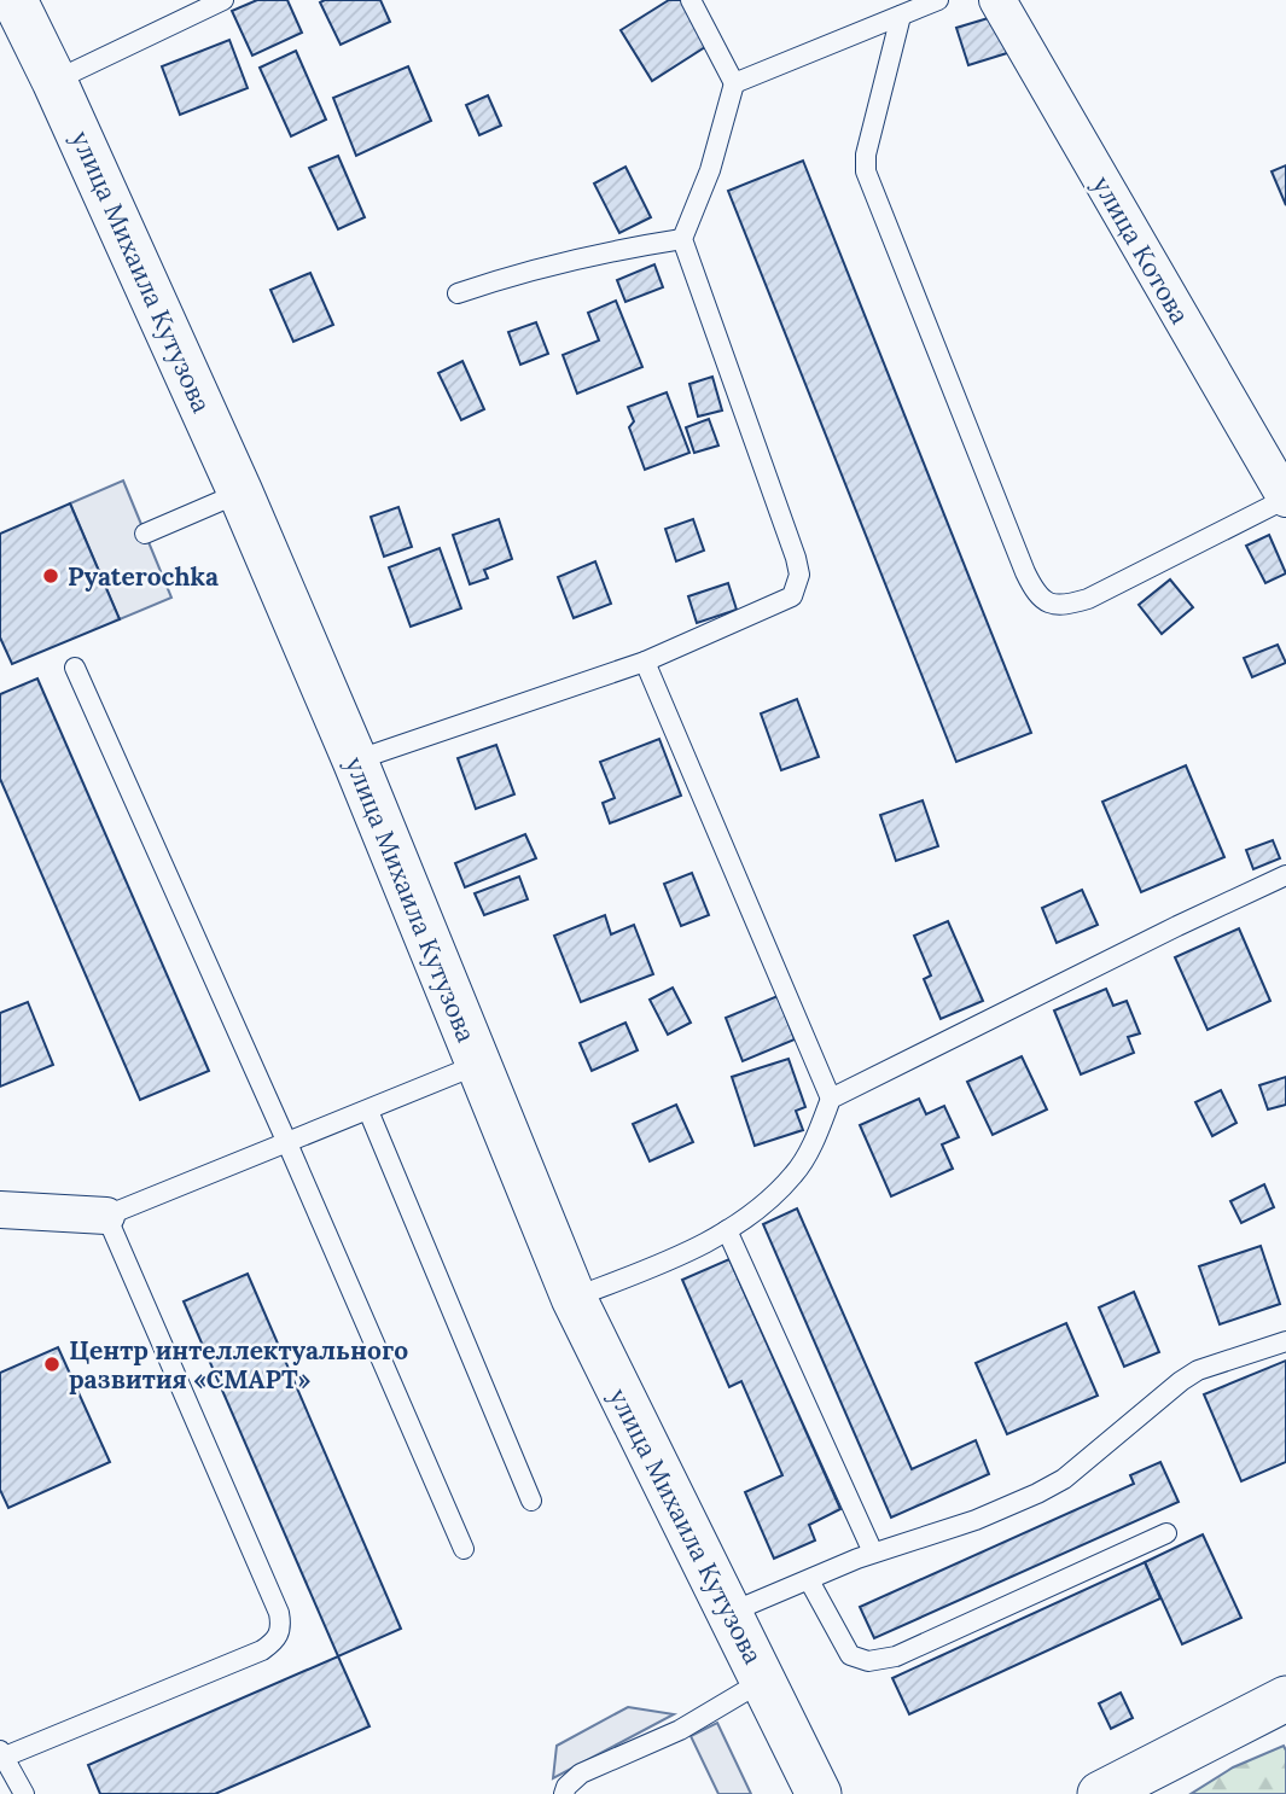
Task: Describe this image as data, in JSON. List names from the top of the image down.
{
  "streets": {
    "street": ["улица Котова", "улица Михаила Кутузова"]
  },
  "places": ["Pyaterochka", "Центр интеллектуального развития «СМАРТ»"]
}
